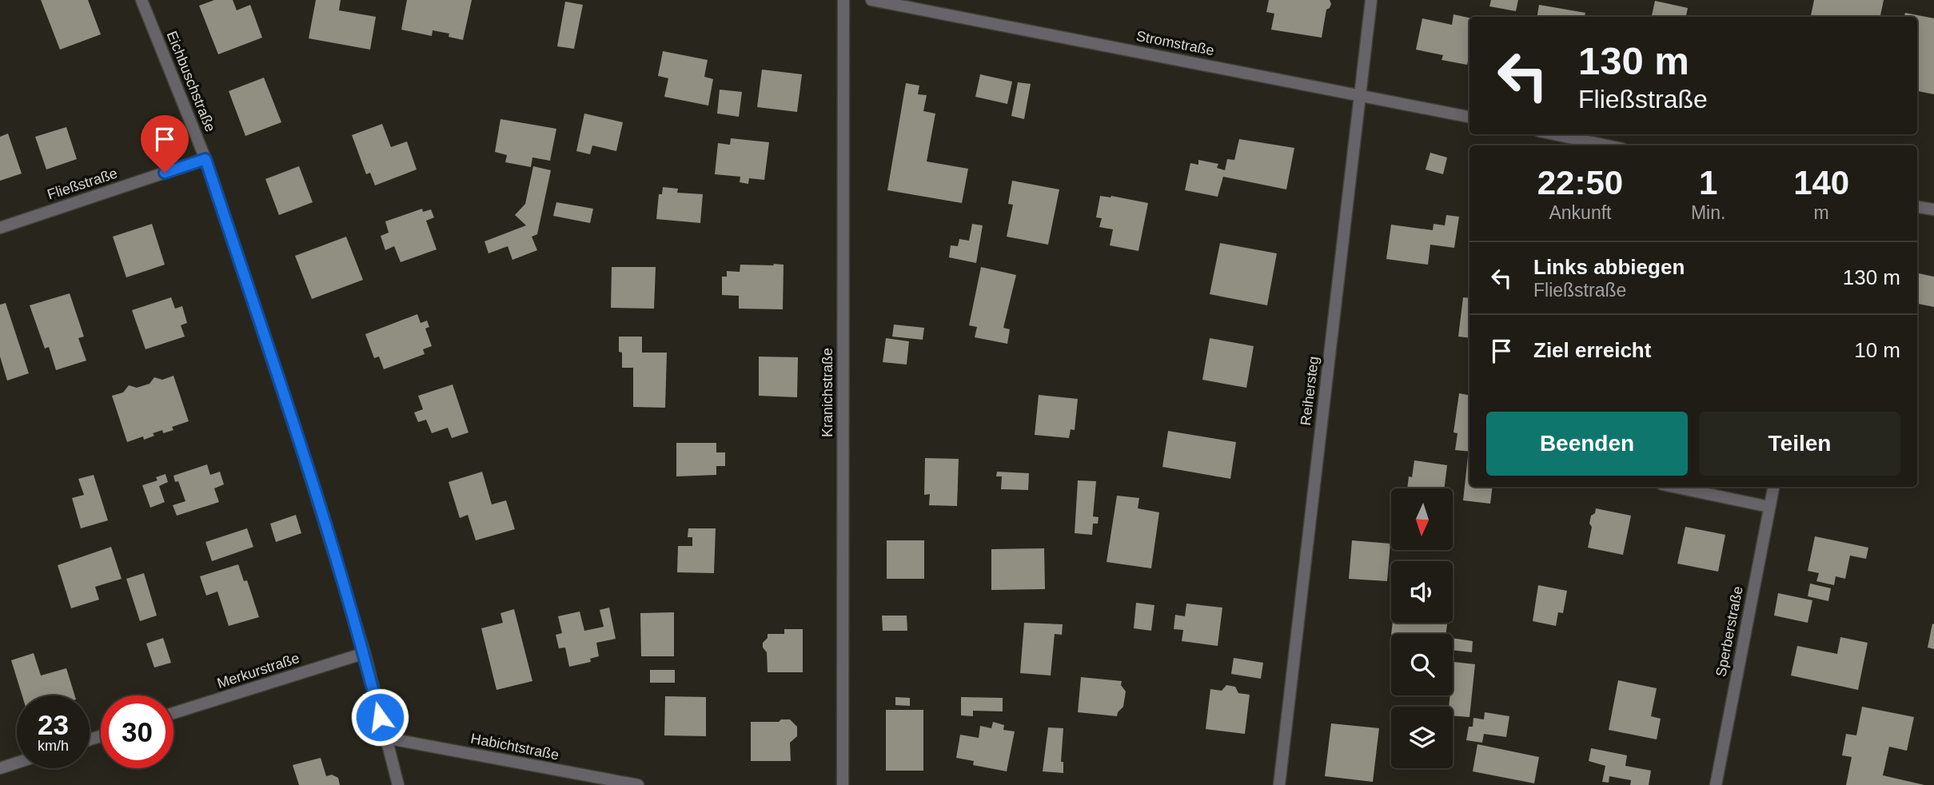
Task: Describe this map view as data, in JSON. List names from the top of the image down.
{
  "streets": {
    "street": [
      "Stromstraße",
      "Eichbuschstraße",
      "Fließstraße",
      "Reihersteg",
      "Kranichstraße",
      "Sperberstraße",
      "Merkurstraße",
      "Habichtstraße"
    ]
  },
  "crossings": [
    ["Stromstraße", "Reihersteg"],
    ["Eichbuschstraße", "Fließstraße"],
    ["Eichbuschstraße", "Merkurstraße"],
    ["Eichbuschstraße", "Habichtstraße"]
  ],
  "north": "bottom",
  "page": {
    "turn": ["130 m", "Fließstraße"],
    "eta": [
      "22:50",
      "Ankunft",
      "1",
      "Min.",
      "140",
      "m"
    ],
    "list": [
      {
        "name": "Links abbiegen",
        "note": "Fließstraße",
        "value": "130 m"
      },
      {
        "name": "Ziel erreicht",
        "value": "10 m"
      }
    ],
    "buttons": ["Beenden", "Teilen"],
    "speed": "23 km/h",
    "limit": "30"
  }
}
